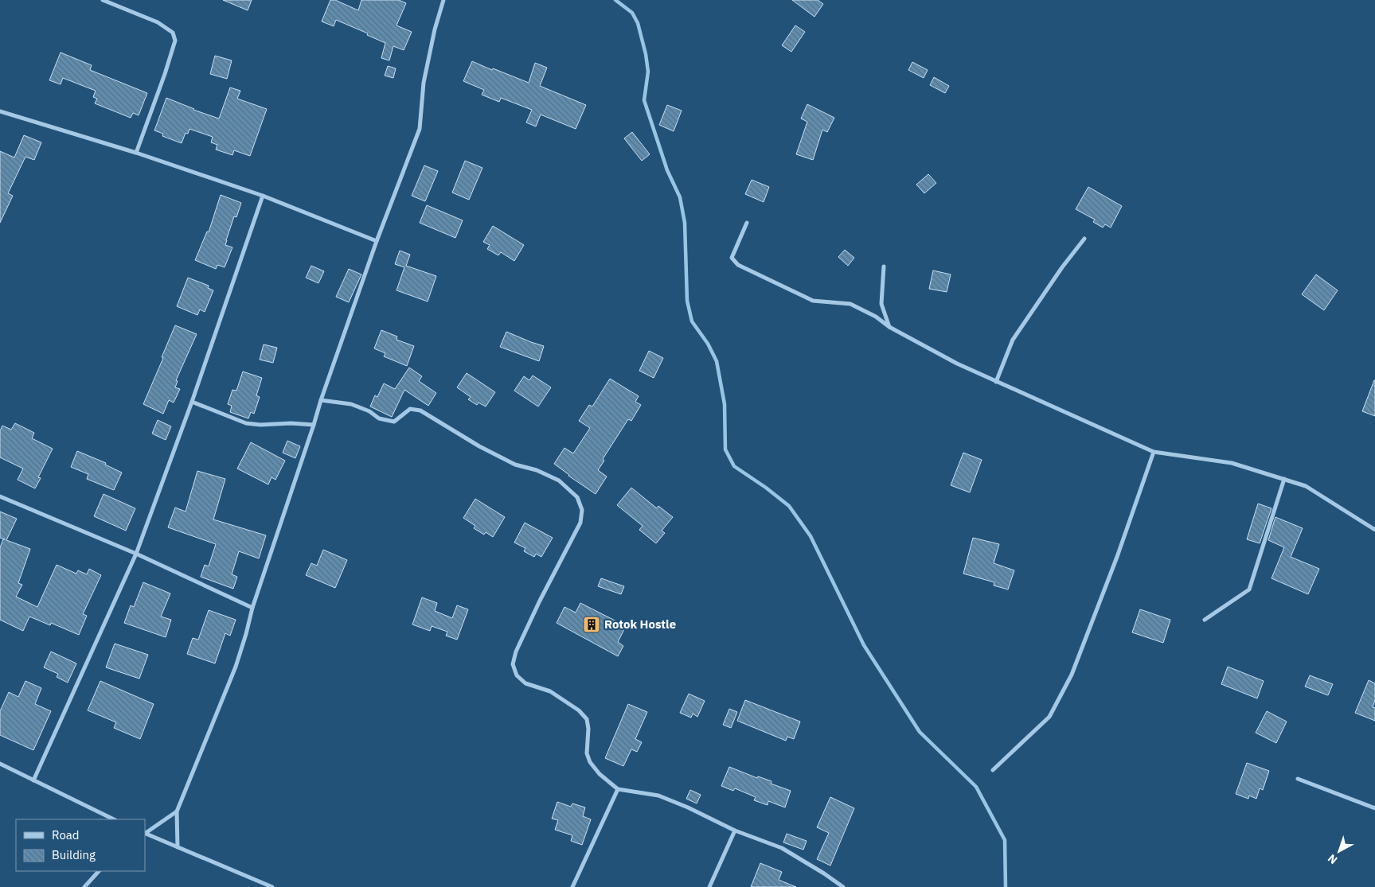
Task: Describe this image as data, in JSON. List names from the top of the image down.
{
  "places": {
    "building": ["Rotok Hostle"]
  },
  "legend": ["Road", "Building"],
  "north": "bottom left"
}
